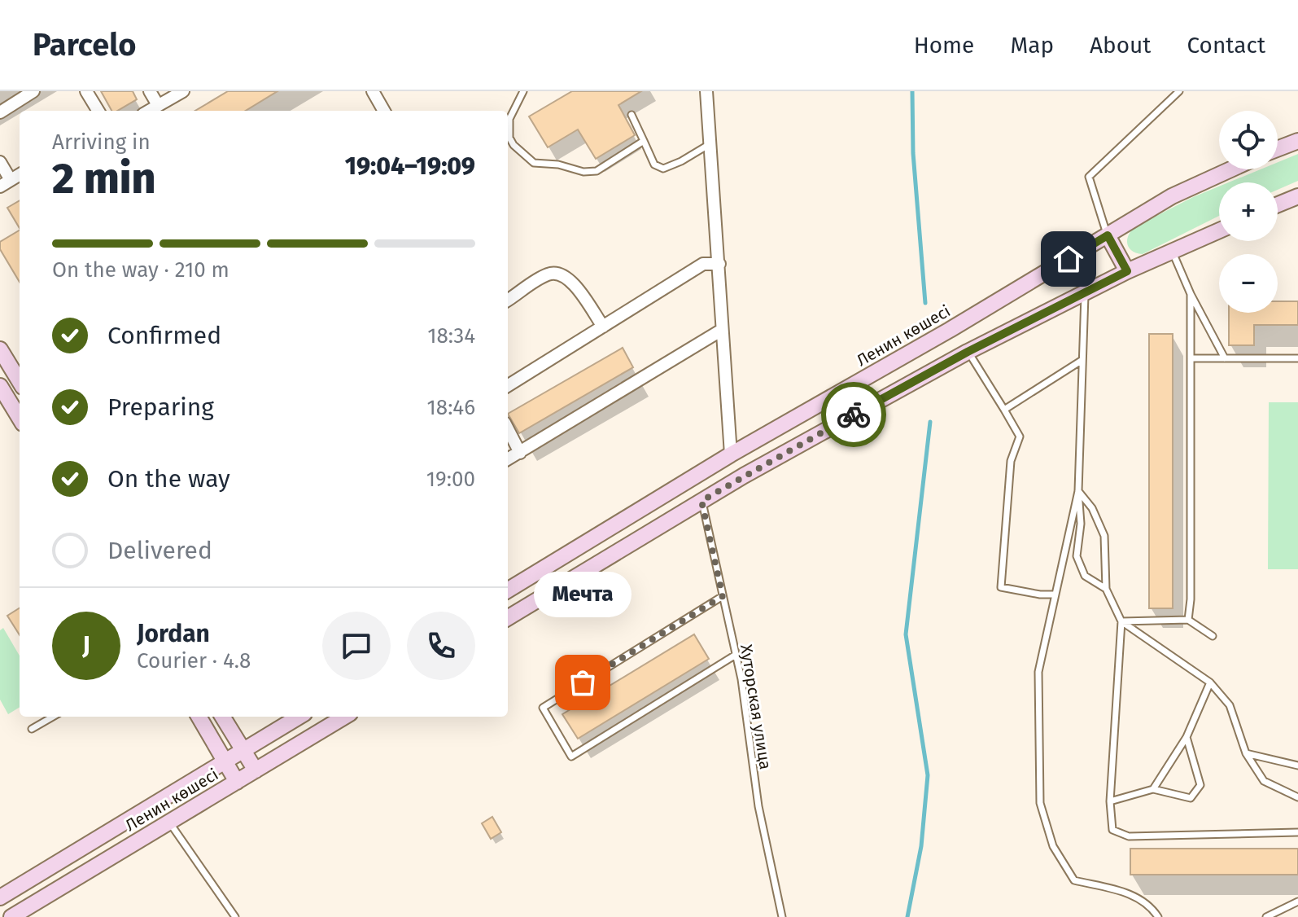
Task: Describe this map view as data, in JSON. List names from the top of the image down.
{
  "streets": {
    "main road": ["Ленин көшесі"],
    "lane": ["Хуторская улица"]
  },
  "places": ["Мечта"],
  "page": {
    "header": "Parcelo",
    "nav": [
      "Home",
      "Map",
      "About",
      "Contact"
    ],
    "map_buttons": ["+", "−"],
    "heading": ["2 min", "Arriving in", "19:04–19:09"],
    "panel": ["Jordan", "Courier · 4.8"],
    "bar": "On the way · 210 m",
    "list": [
      ["Confirmed", "18:34"],
      ["Preparing", "18:46"],
      ["On the way", "19:00"],
      "Delivered"
    ],
    "bubble": "Мечта",
    "round": "J"
  }
}
